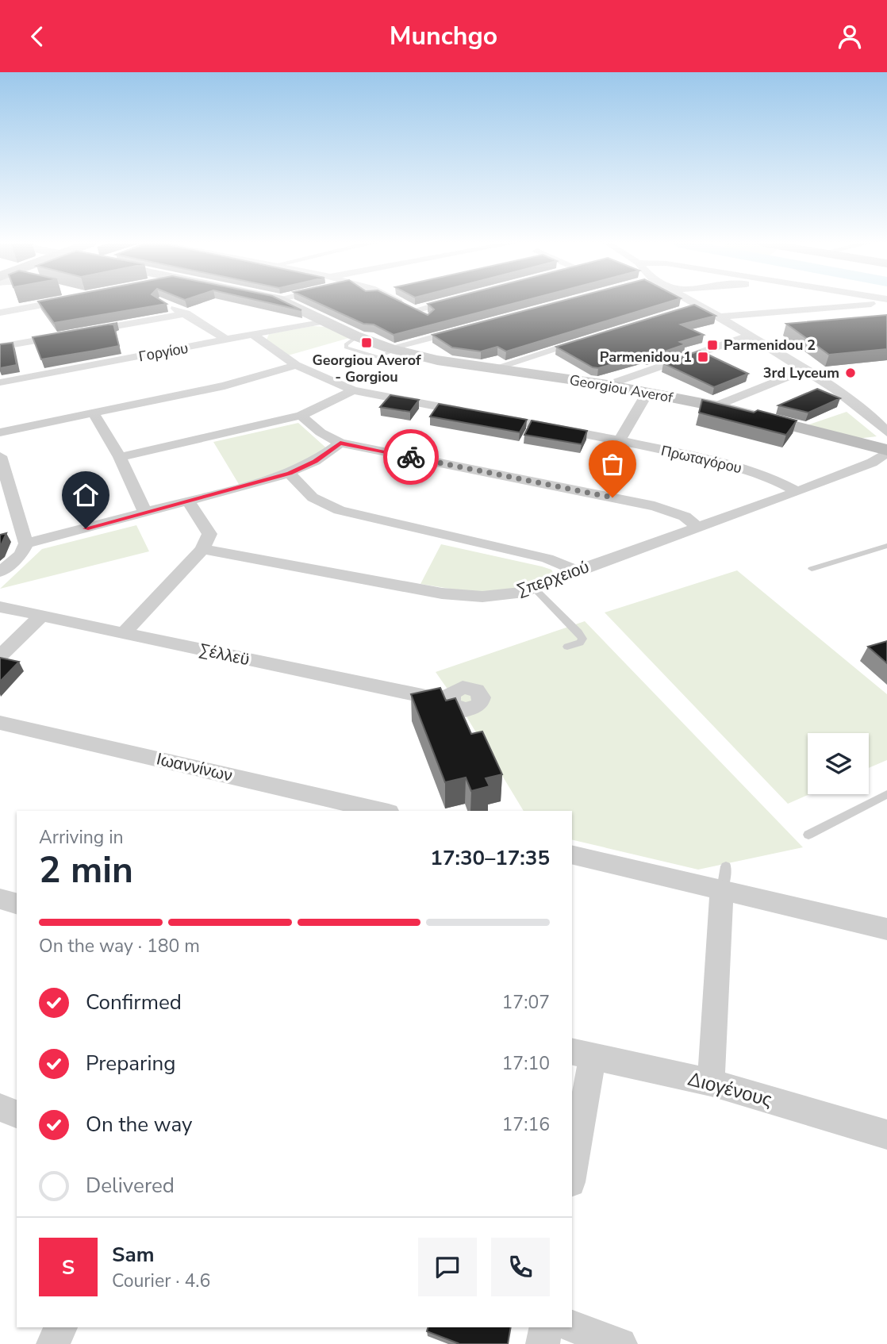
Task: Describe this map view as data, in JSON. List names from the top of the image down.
{
  "streets": {
    "street": [
      "Γοργίου",
      "Georgiou Averof",
      "Πρωταγόρου",
      "Σπερχειού",
      "Σέλλεϋ",
      "Ιωαννίνων",
      "Διογένους"
    ]
  },
  "crossings": [
    ["Γοργίου", "Georgiou Averof"],
    ["Georgiou Averof", "Σπερχειού"],
    ["Πρωταγόρου", "Σπερχειού"]
  ],
  "places": {
    "transit": ["Georgiou Averof - Gorgiou", "Parmenidou 2", "Parmenidou 1"],
    "other": ["3rd Lyceum"]
  },
  "page": {
    "header": "Munchgo",
    "heading": ["2 min", "Arriving in", "17:30–17:35"],
    "panel": ["Sam", "Courier · 4.6"],
    "bar": "On the way · 180 m",
    "list": [
      ["Confirmed", "17:07"],
      ["Preparing", "17:10"],
      ["On the way", "17:16"],
      "Delivered"
    ],
    "round": "S"
  }
}
